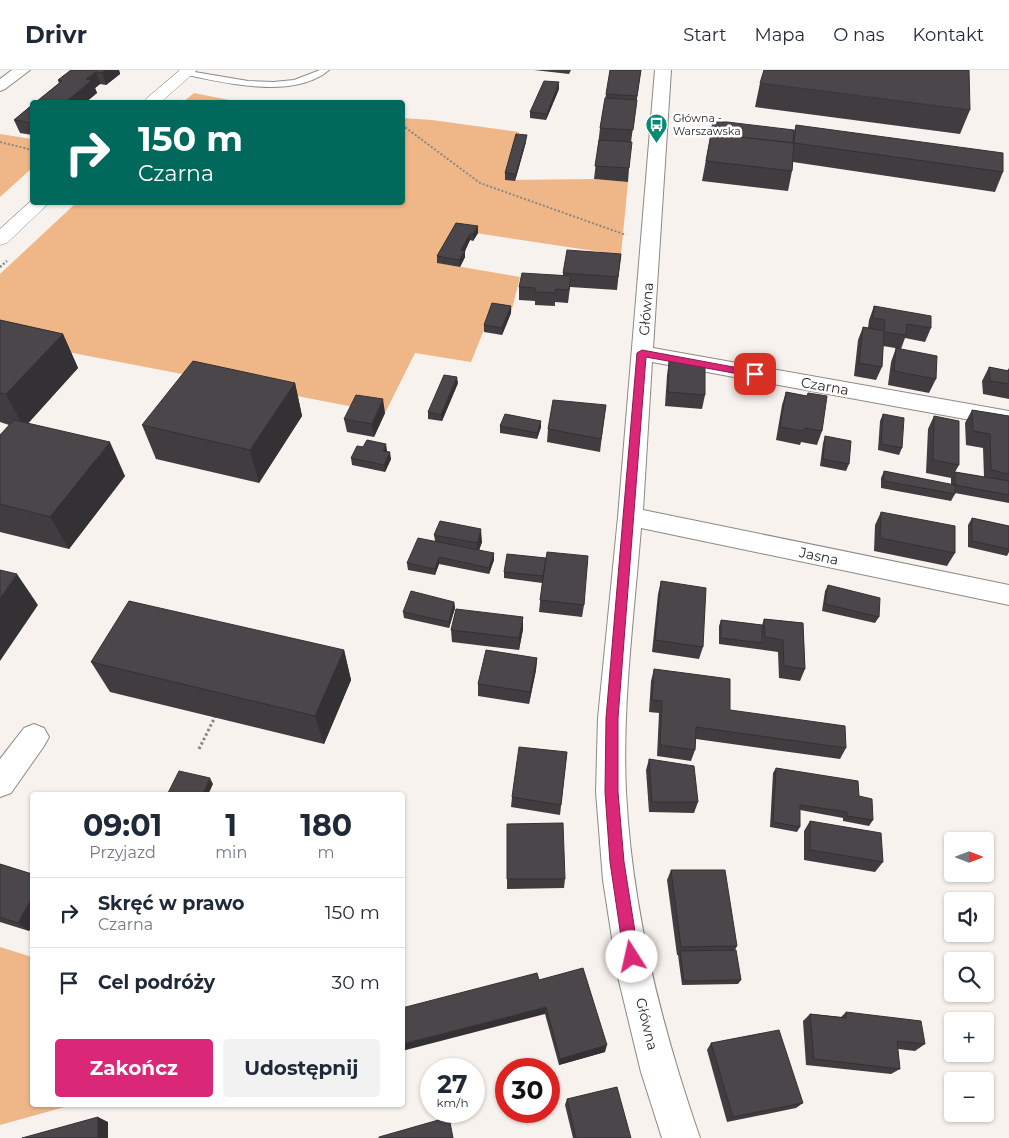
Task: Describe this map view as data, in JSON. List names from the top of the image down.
{
  "streets": {
    "street": ["Główna", "Czarna", "Jasna"]
  },
  "crossings": [
    ["Główna", "Czarna"],
    ["Główna", "Jasna"]
  ],
  "places": {
    "bus stop": ["Główna - Warszawska"]
  },
  "north": "right",
  "page": {
    "header": "Drivr",
    "nav": [
      "Start",
      "Mapa",
      "O nas",
      "Kontakt"
    ],
    "turn": ["150 m", "Czarna"],
    "eta": [
      "09:01",
      "Przyjazd",
      "1",
      "min",
      "180",
      "m"
    ],
    "map_buttons": ["+", "−"],
    "list": [
      {
        "name": "Skręć w prawo",
        "note": "Czarna",
        "value": "150 m"
      },
      {
        "name": "Cel podróży",
        "value": "30 m"
      }
    ],
    "buttons": ["Zakończ", "Udostępnij"],
    "speed": "27 km/h",
    "limit": "30"
  }
}
